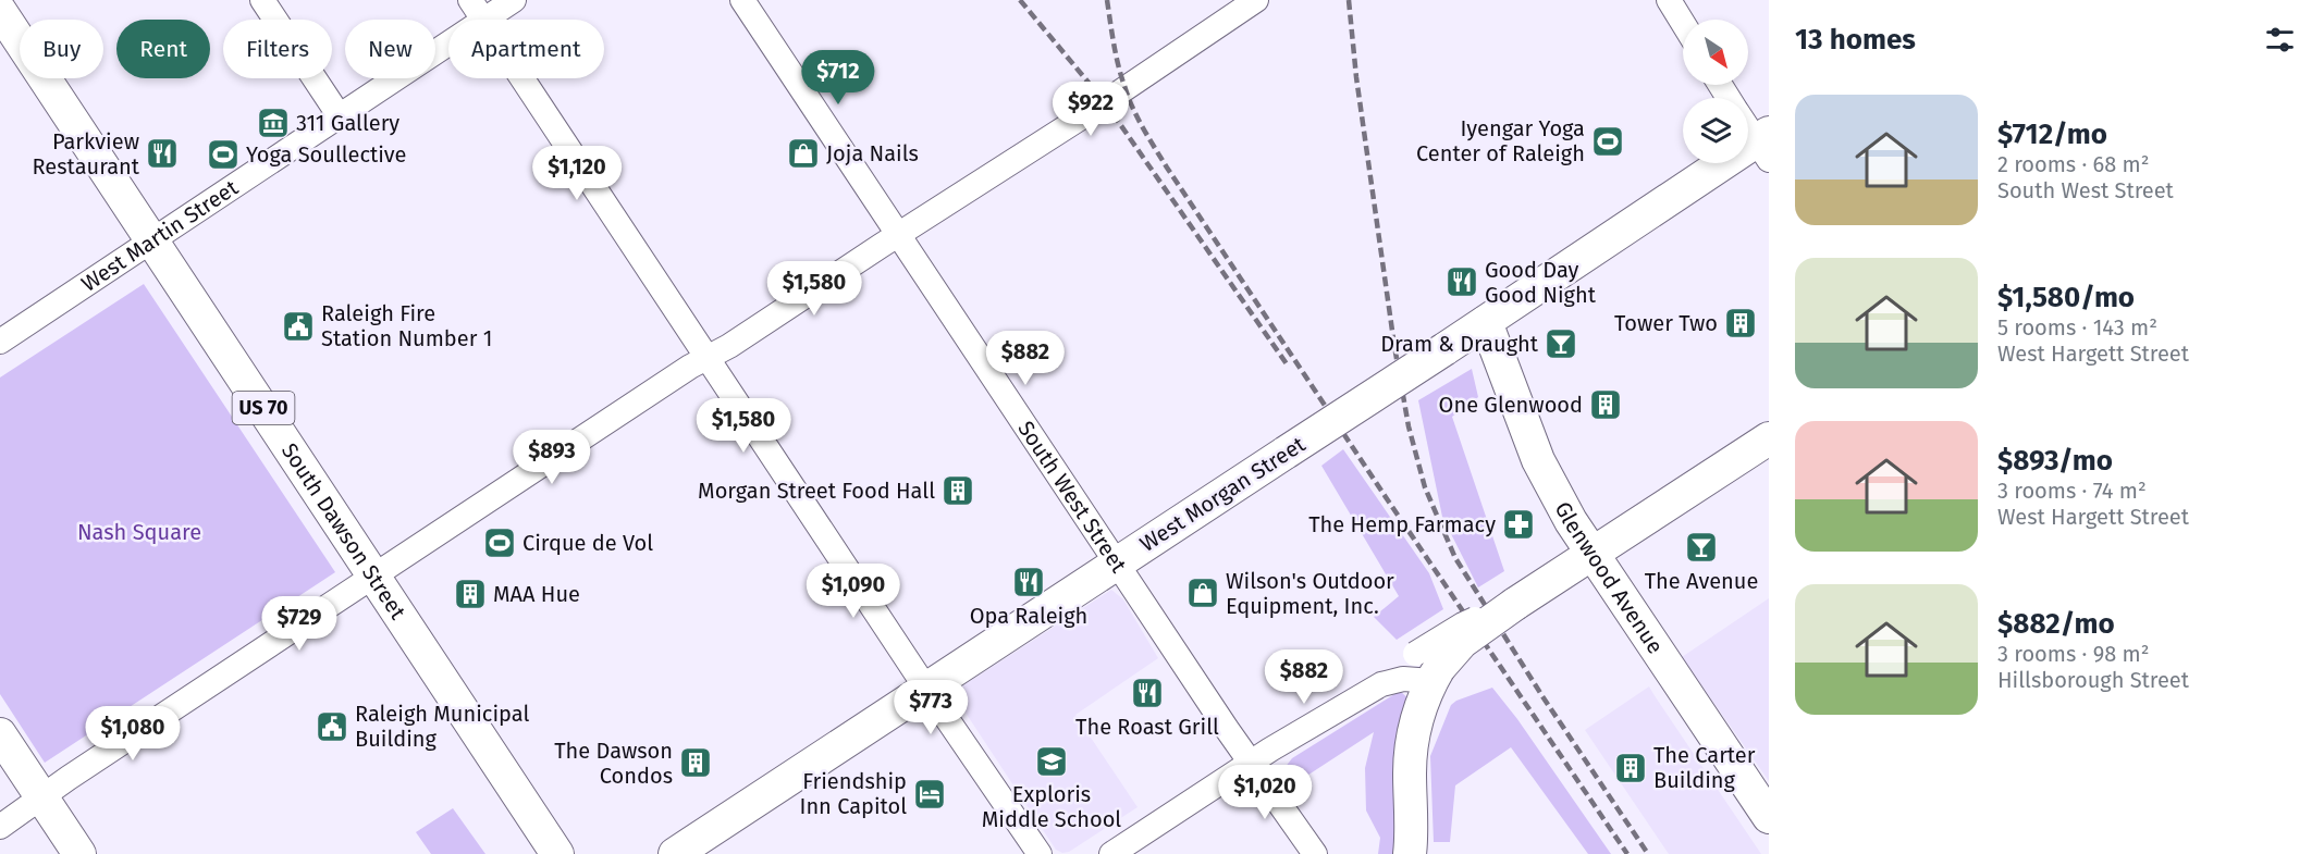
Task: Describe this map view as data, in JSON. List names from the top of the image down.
{
  "streets": {
    "main road": [
      "US 70",
      "West Morgan Street",
      "South Dawson Street",
      "Glenwood Avenue"
    ],
    "street": ["West Martin Street", "South West Street"]
  },
  "crossings": [
    ["West Martin Street", "South Dawson Street"],
    ["West Morgan Street", "South West Street"],
    ["West Morgan Street", "Glenwood Avenue"]
  ],
  "parks": ["Nash Square"],
  "places": {
    "museum": ["311 Gallery"],
    "sports": ["Iyengar Yoga Center of Raleigh", "Yoga Soullective", "Cirque de Vol"],
    "restaurant": [
      "Parkview Restaurant",
      "Good Day Good Night",
      "Opa Raleigh",
      "The Roast Grill"
    ],
    "shop": ["Joja Nails", "Wilson's Outdoor Equipment, Inc."],
    "building": [
      "Tower Two",
      "One Glenwood",
      "Morgan Street Food Hall",
      "MAA Hue",
      "The Dawson Condos",
      "The Carter Building"
    ],
    "public building": ["Raleigh Fire Station Number 1", "Raleigh Municipal Building"],
    "bar": ["Dram & Draught", "The Avenue"],
    "pharmacy": ["The Hemp Farmacy"],
    "school or university": ["Exploris Middle School"],
    "hotel": ["Friendship Inn Capitol"]
  },
  "north": "bottom right",
  "page": {
    "heading": "13 homes",
    "chip": [
      "Buy",
      "Rent",
      "Filters",
      "New",
      "Apartment"
    ],
    "price": [
      "$712",
      "$922",
      "$1,120",
      "$1,580",
      "$882",
      "$1,580",
      "$893",
      "$1,090",
      "$729",
      "$882",
      "$773",
      "$1,080",
      "$1,020"
    ],
    "list": [
      {
        "name": "$712/mo",
        "note": "2 rooms · 68 m² · South West Street"
      },
      {
        "name": "$1,580/mo",
        "note": "5 rooms · 143 m² · West Hargett Street"
      },
      {
        "name": "$893/mo",
        "note": "3 rooms · 74 m² · West Hargett Street"
      },
      {
        "name": "$882/mo",
        "note": "3 rooms · 98 m² · Hillsborough Street"
      }
    ]
  }
}
